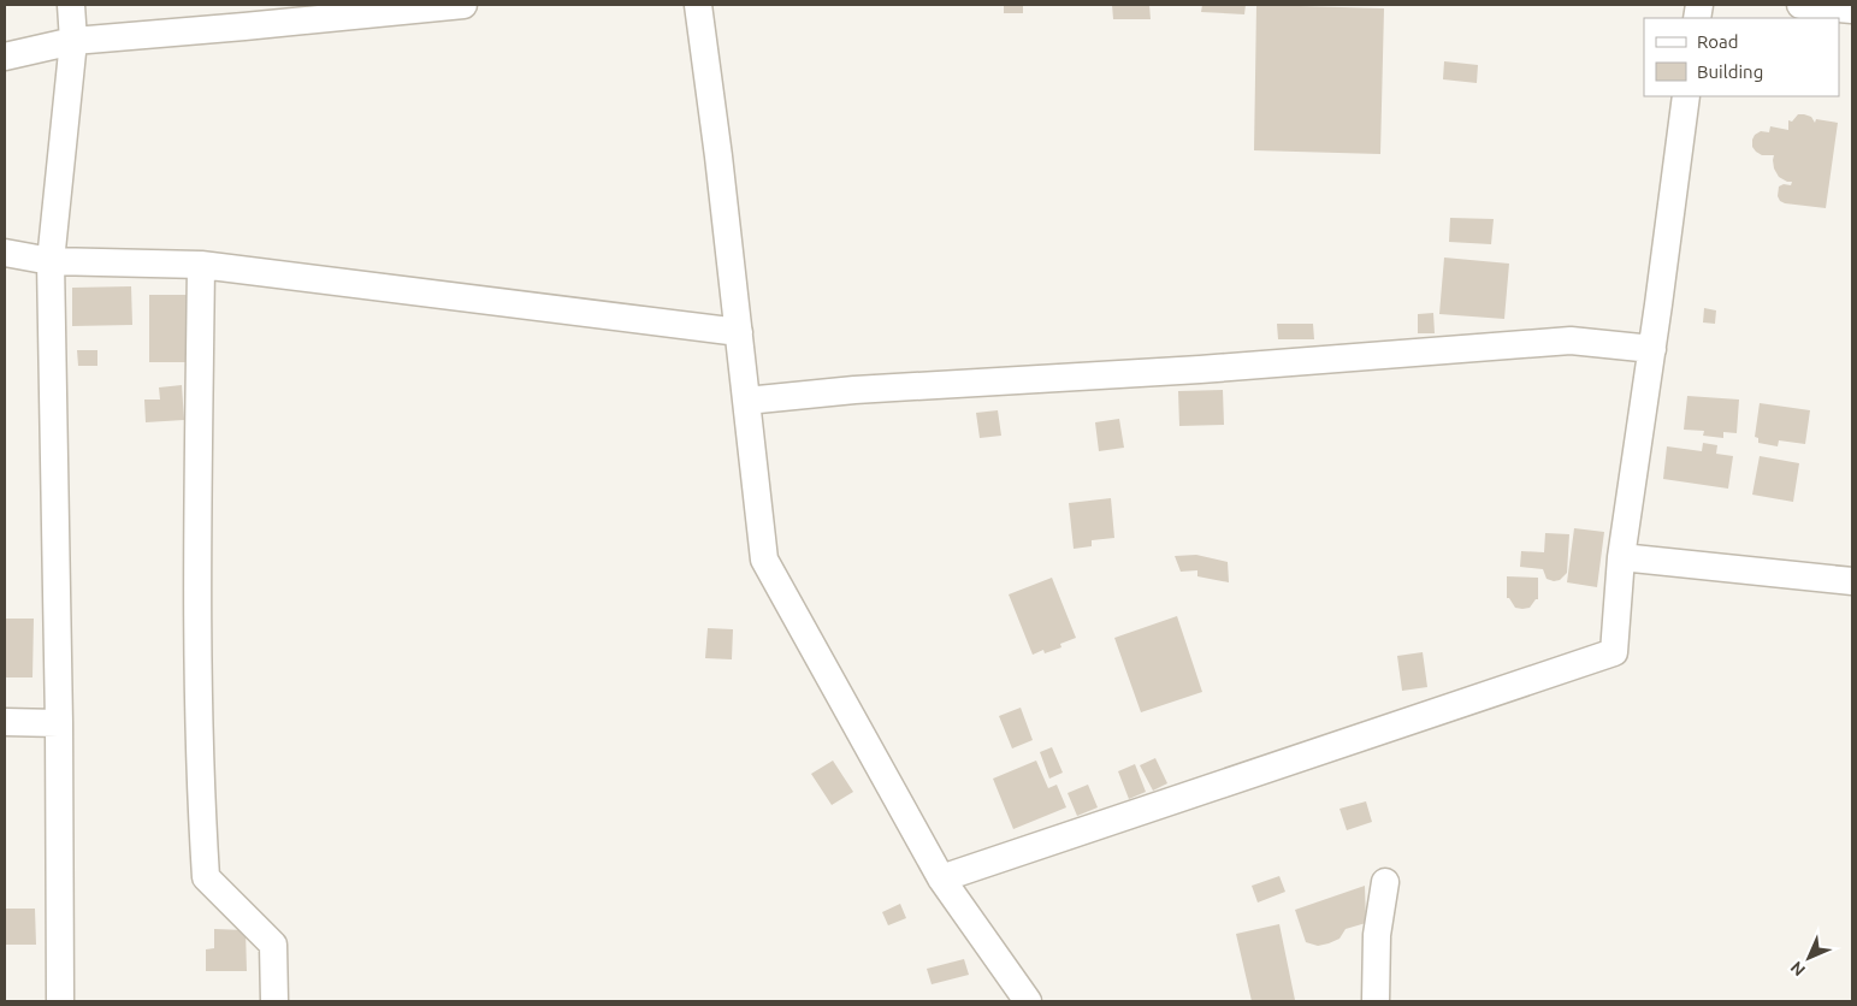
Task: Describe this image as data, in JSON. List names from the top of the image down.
{
  "legend": ["Road", "Building"],
  "north": "bottom left"
}
